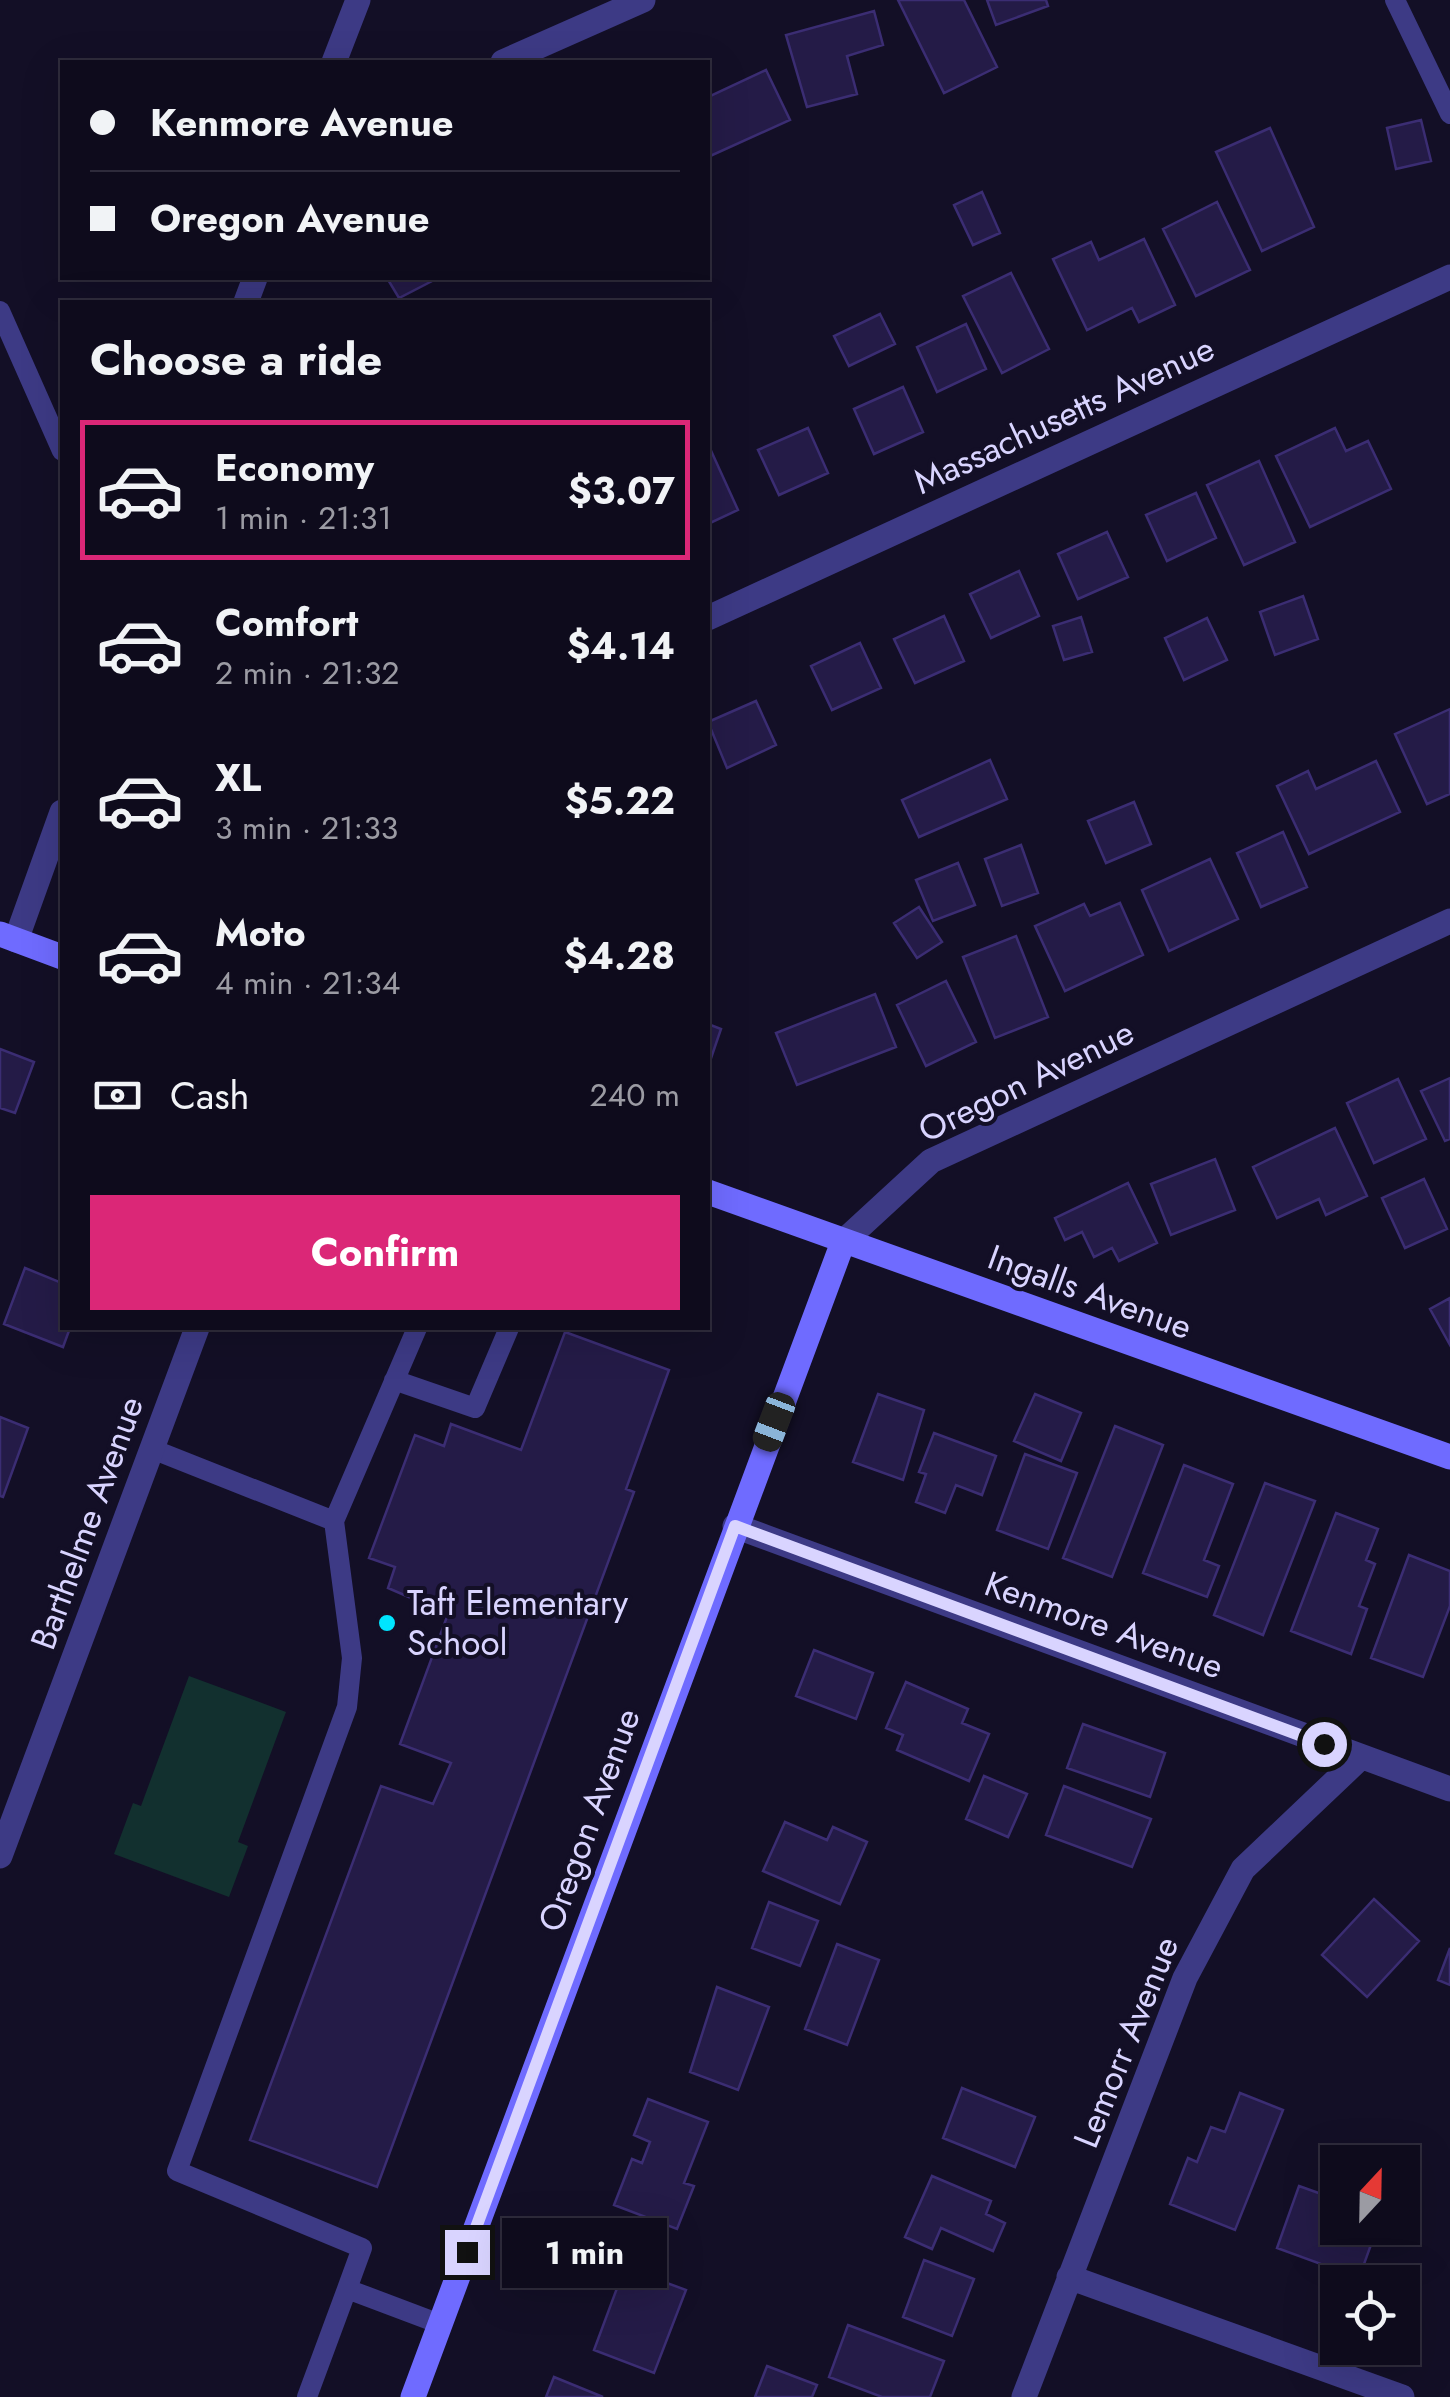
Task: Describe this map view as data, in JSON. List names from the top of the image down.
{
  "streets": {
    "street": [
      "Massachusetts Avenue",
      "Oregon Avenue",
      "Ingalls Avenue",
      "Barthelme Avenue",
      "Kenmore Avenue",
      "Lemorr Avenue"
    ]
  },
  "crossings": [
    ["Oregon Avenue", "Ingalls Avenue"],
    ["Oregon Avenue", "Kenmore Avenue"],
    ["Kenmore Avenue", "Lemorr Avenue"]
  ],
  "places": ["Taft Elementary School"],
  "north": "top",
  "page": {
    "banner": ["Kenmore Avenue", "Oregon Avenue"],
    "heading": "Choose a ride",
    "list": [
      {
        "name": "Economy",
        "note": "1 min · 21:31",
        "value": "$3.07"
      },
      {
        "name": "Comfort",
        "note": "2 min · 21:32",
        "value": "$4.14"
      },
      {
        "name": "XL",
        "note": "3 min · 21:33",
        "value": "$5.22"
      },
      {
        "name": "Moto",
        "note": "4 min · 21:34",
        "value": "$4.28"
      }
    ],
    "pay": ["Cash", "240 m"],
    "buttons": "Confirm",
    "bubble": "1 min"
  }
}
